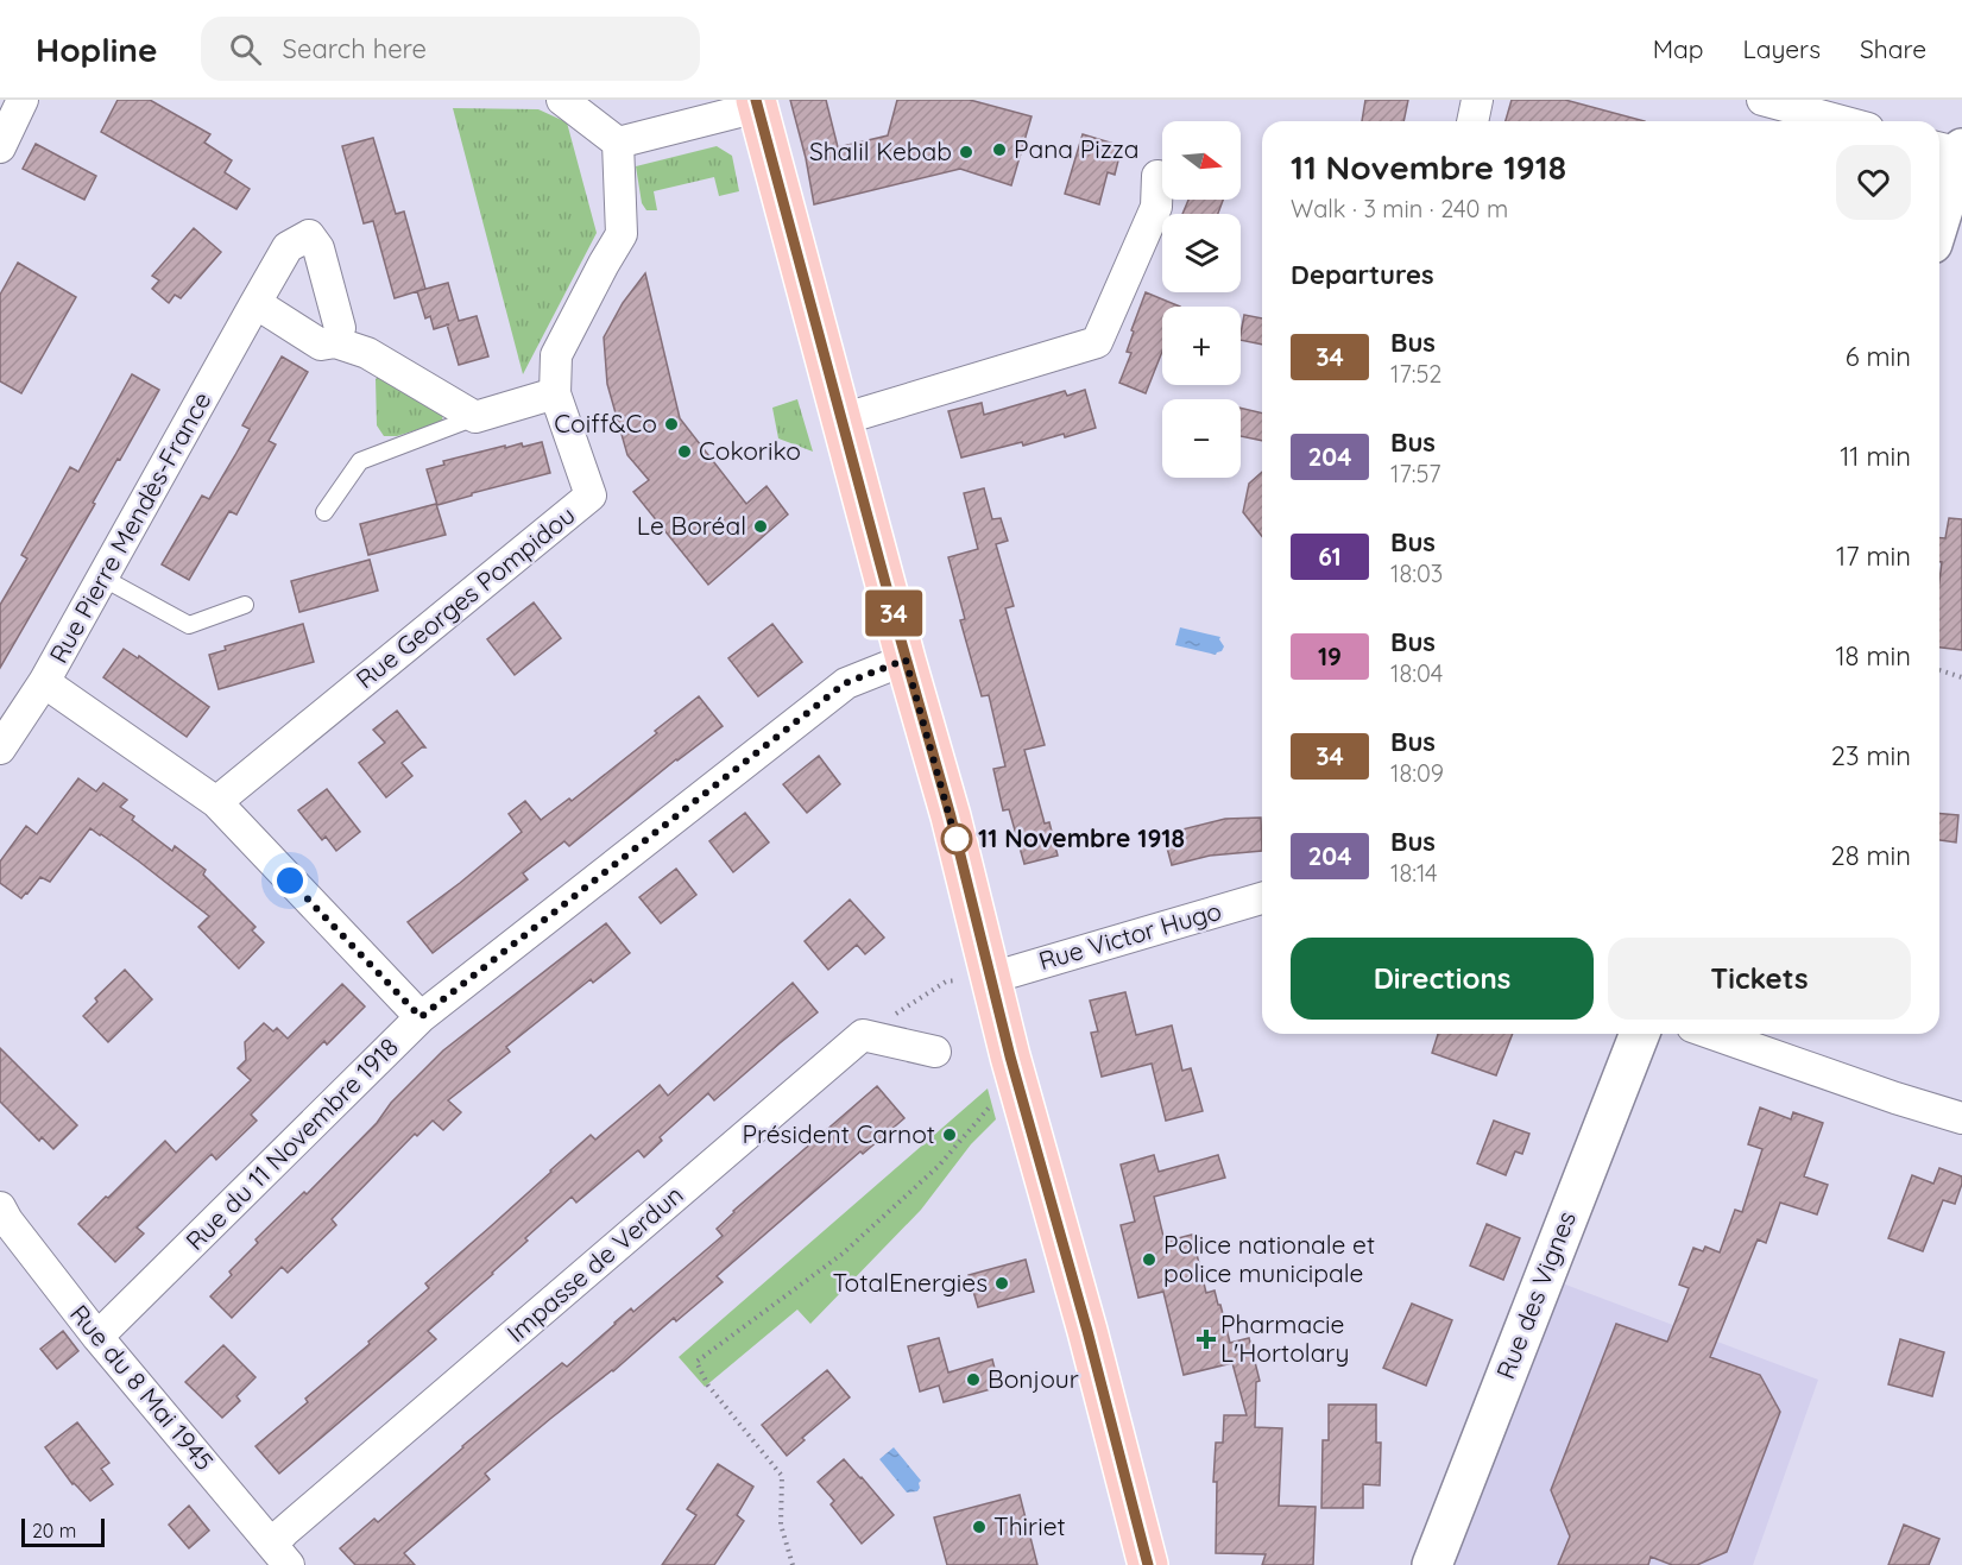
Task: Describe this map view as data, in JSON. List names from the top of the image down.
{
  "streets": {
    "street": [
      "Rue Pierre Mendès-France",
      "Rue Georges Pompidou",
      "Rue Victor Hugo",
      "Rue du 11 Novembre 1918",
      "Impasse de Verdun",
      "Rue des Vignes",
      "Rue du 8 Mai 1945"
    ]
  },
  "crossings": [
    ["Rue du 11 Novembre 1918", "Rue du 8 Mai 1945"],
    ["Impasse de Verdun", "Rue du 8 Mai 1945"]
  ],
  "places": {
    "other": [
      "Pana Pizza",
      "Shalil Kebab",
      "Coiff&Co",
      "Cokoriko",
      "Le Boréal",
      "11 Novembre 1918",
      "Président Carnot",
      "Police nationale et police municipale",
      "TotalEnergies",
      "Bonjour",
      "Thiriet"
    ],
    "health": ["Pharmacie L'Hortolary"]
  },
  "lines": ["bus line 34"],
  "scale_bar": "20 m",
  "north": "right",
  "page": {
    "header": "Hopline",
    "search": "Search here",
    "nav": ["Map", "Layers", "Share"],
    "on_map": "34",
    "map_buttons": ["+", "−"],
    "heading": [
      ["11 Novembre 1918", "Walk · 3 min · 240 m"],
      "Departures"
    ],
    "list": [
      {
        "mark": "34",
        "name": "Bus",
        "note": "17:52",
        "value": "6 min"
      },
      {
        "mark": "204",
        "name": "Bus",
        "note": "17:57",
        "value": "11 min"
      },
      {
        "mark": "61",
        "name": "Bus",
        "note": "18:03",
        "value": "17 min"
      },
      {
        "mark": "19",
        "name": "Bus",
        "note": "18:04",
        "value": "18 min"
      },
      {
        "mark": "34",
        "name": "Bus",
        "note": "18:09",
        "value": "23 min"
      },
      {
        "mark": "204",
        "name": "Bus",
        "note": "18:14",
        "value": "28 min"
      }
    ],
    "buttons": ["Directions", "Tickets"],
    "scale": "20 m"
  }
}
